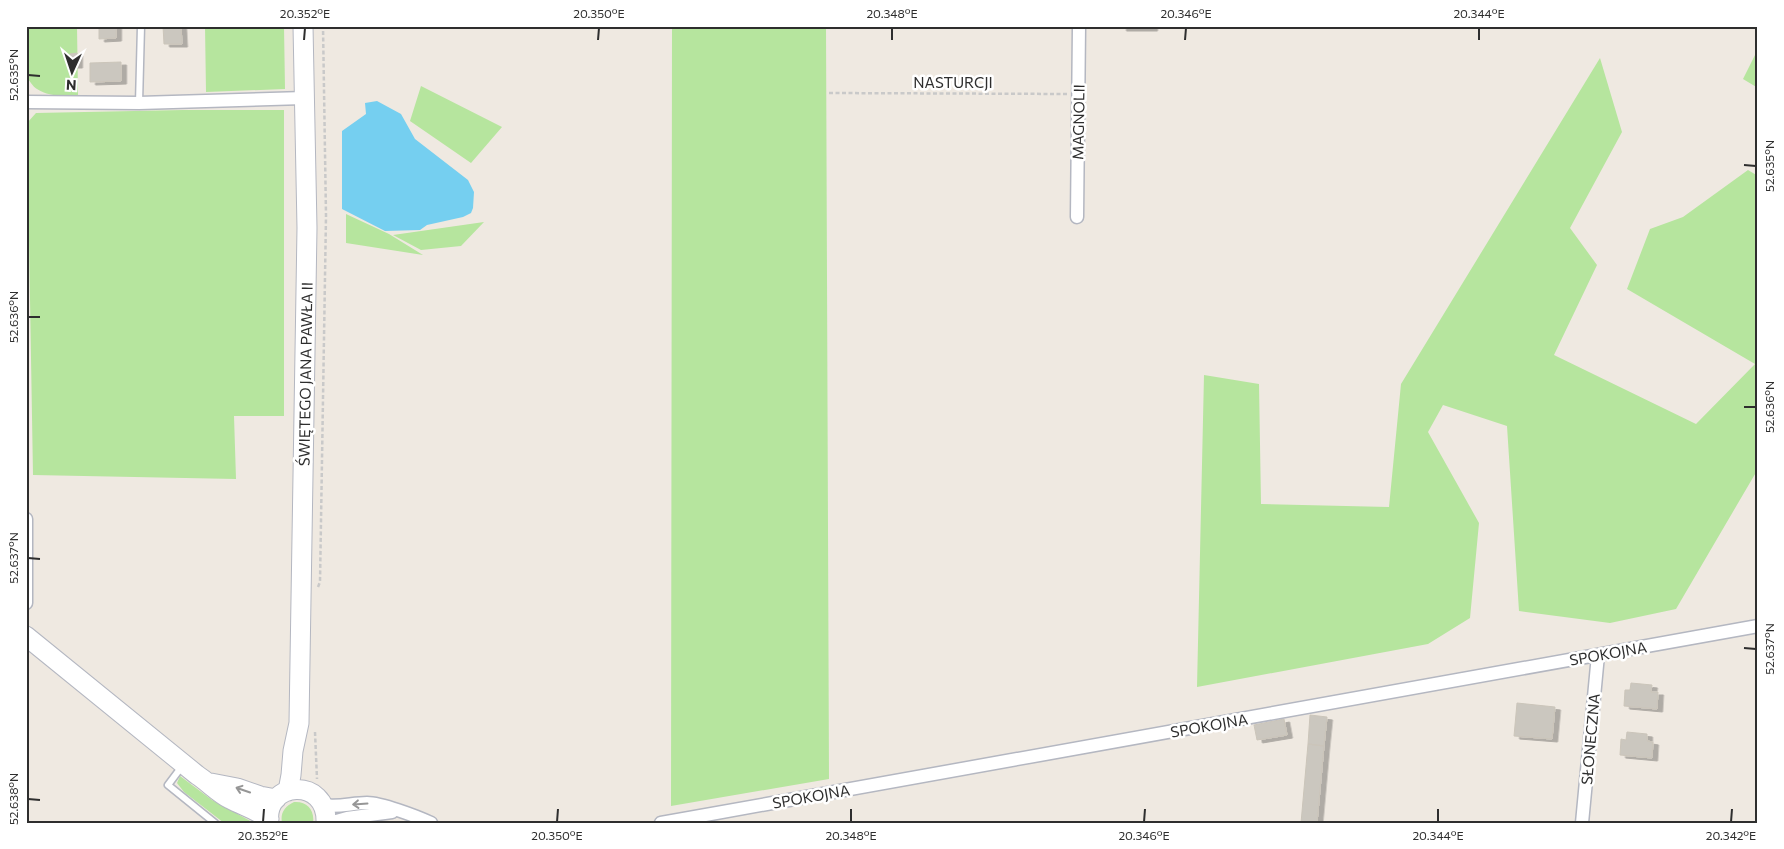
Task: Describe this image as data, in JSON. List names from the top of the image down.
{
  "streets": {
    "street": [
      "MAGNOLII",
      "ŚWIĘTEGO JANA PAWŁA II",
      "SPOKOJNA",
      "SŁONECZNA"
    ],
    "path": ["NASTURCJI"]
  },
  "crossings": [
    ["NASTURCJI", "MAGNOLII"],
    ["SPOKOJNA", "SŁONECZNA"]
  ],
  "north": "bottom",
  "coordinates": [
    "20.352°E",
    "20.350°E",
    "20.348°E",
    "20.346°E",
    "20.344°E",
    "52.635°N",
    "52.636°N",
    "52.637°N",
    "52.638°N",
    "20.342°E"
  ]
}
